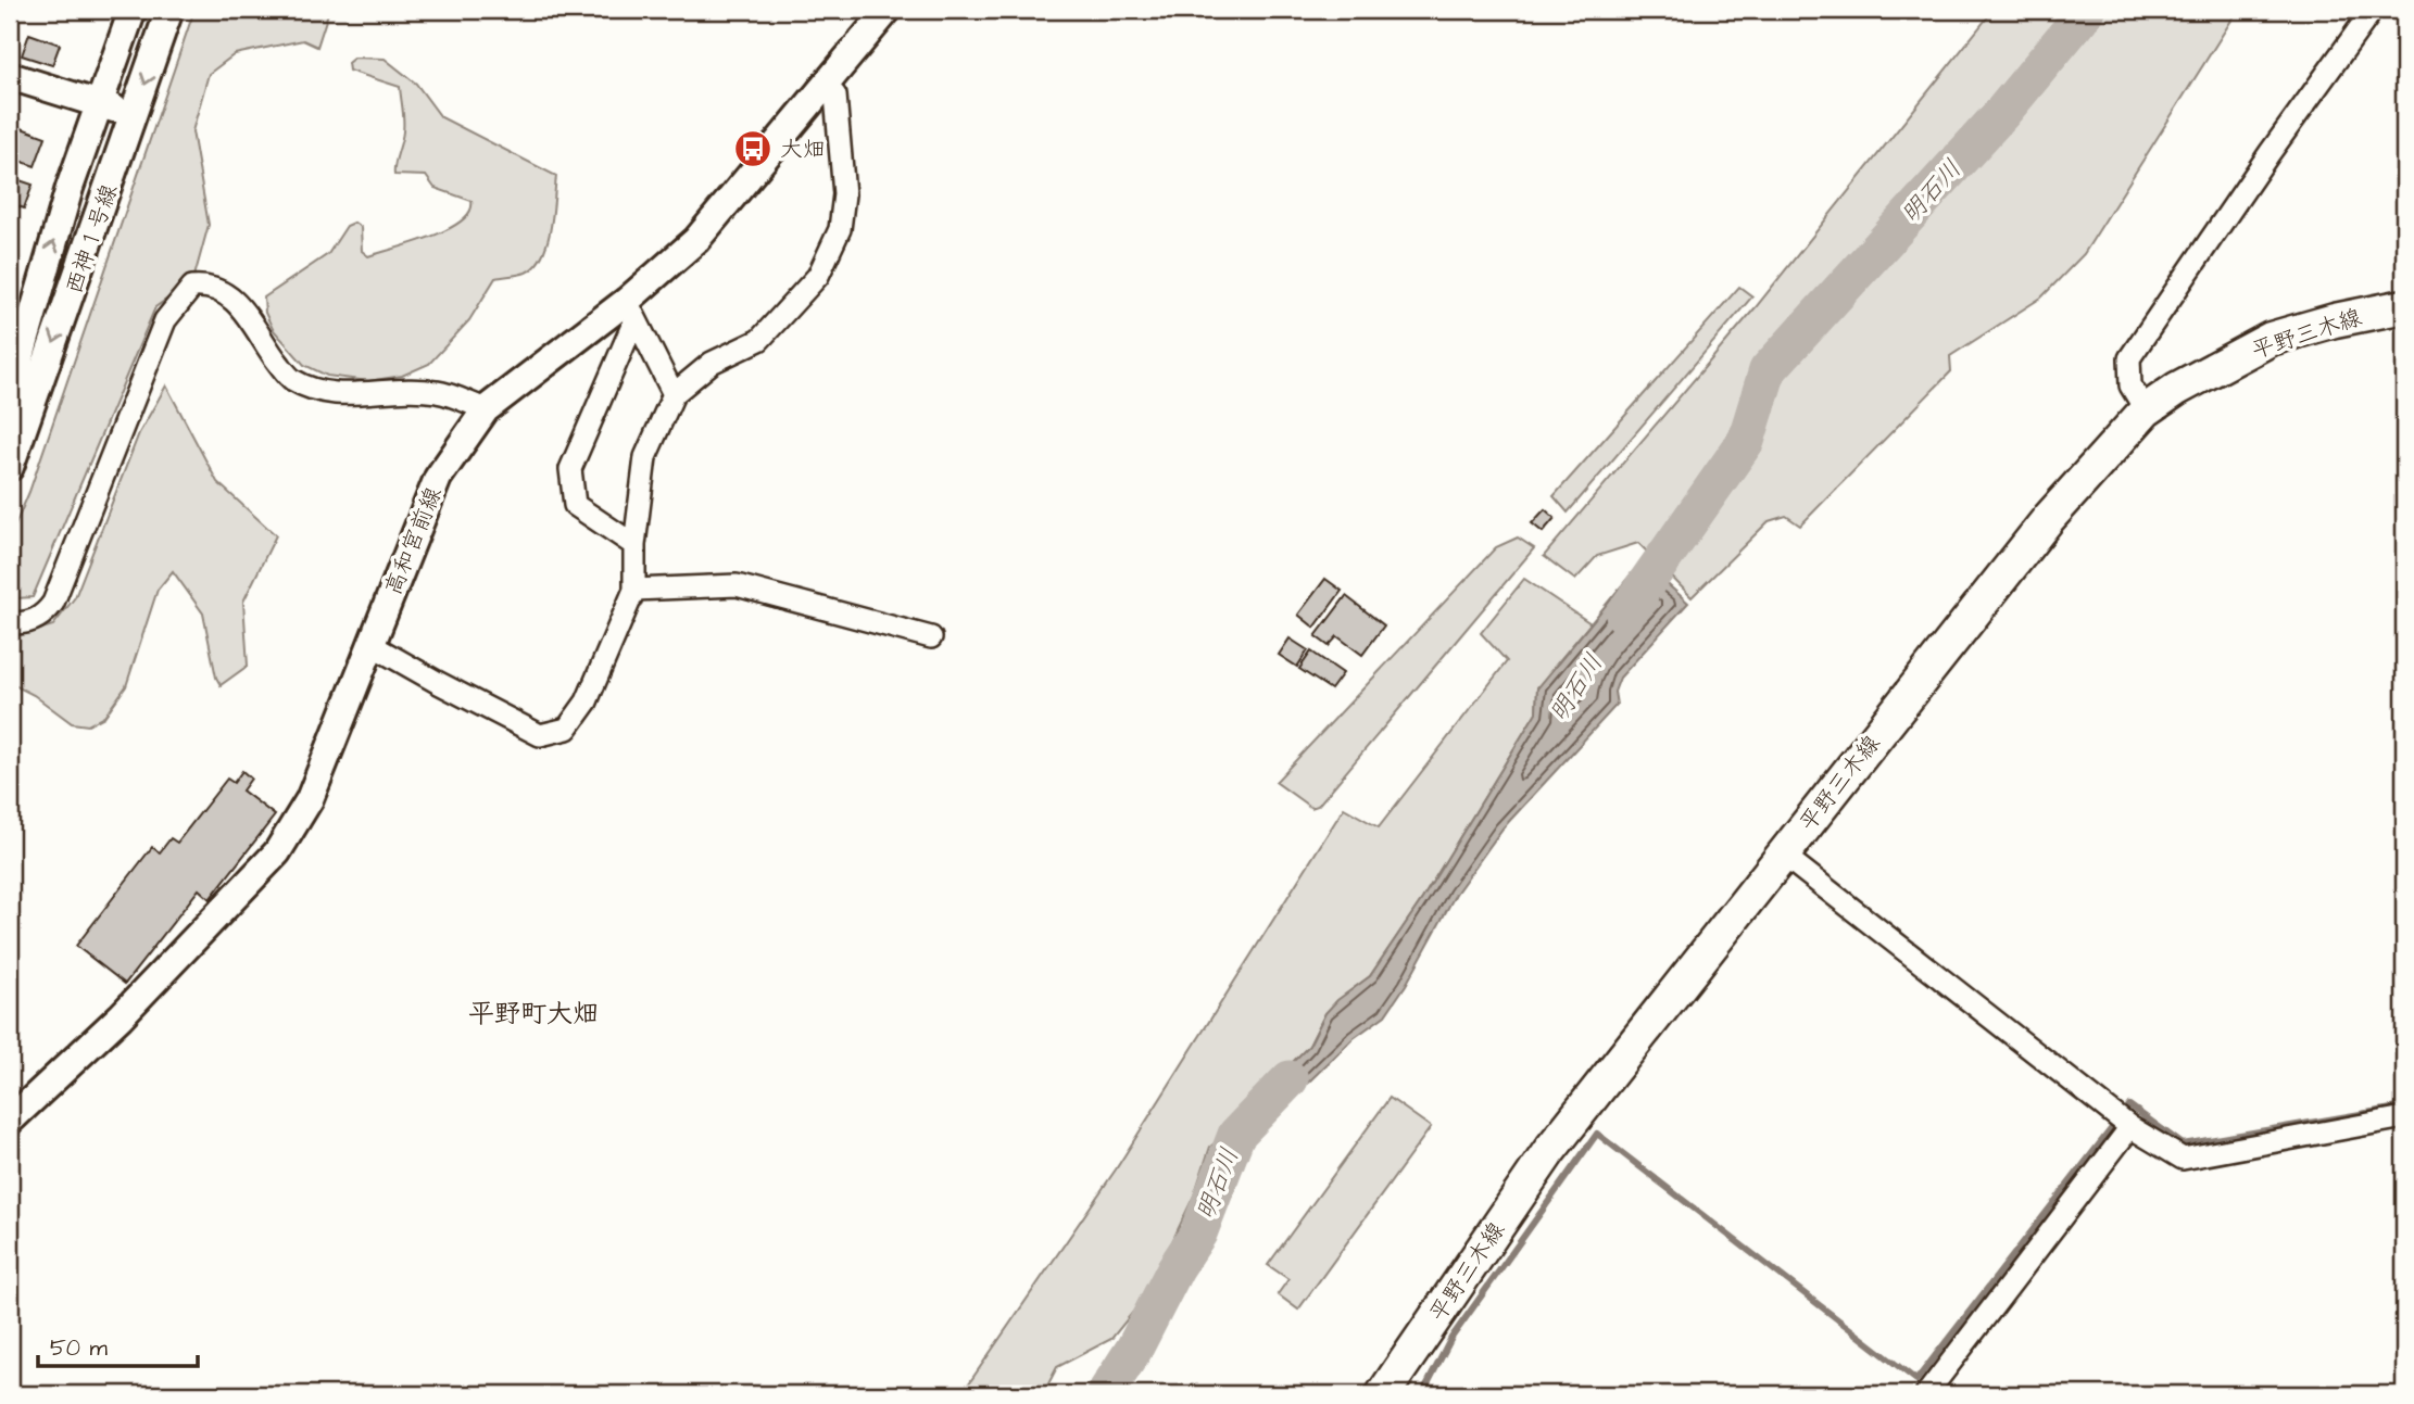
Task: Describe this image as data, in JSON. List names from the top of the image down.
{
  "streets": {
    "main road": ["平野三木線"],
    "street": ["西神１号線", "高和宮前線"]
  },
  "districts": ["平野町大畑"],
  "water": ["明石川"],
  "places": {
    "bus stop": ["大畑"]
  },
  "scale_bar": "50 m"
}
